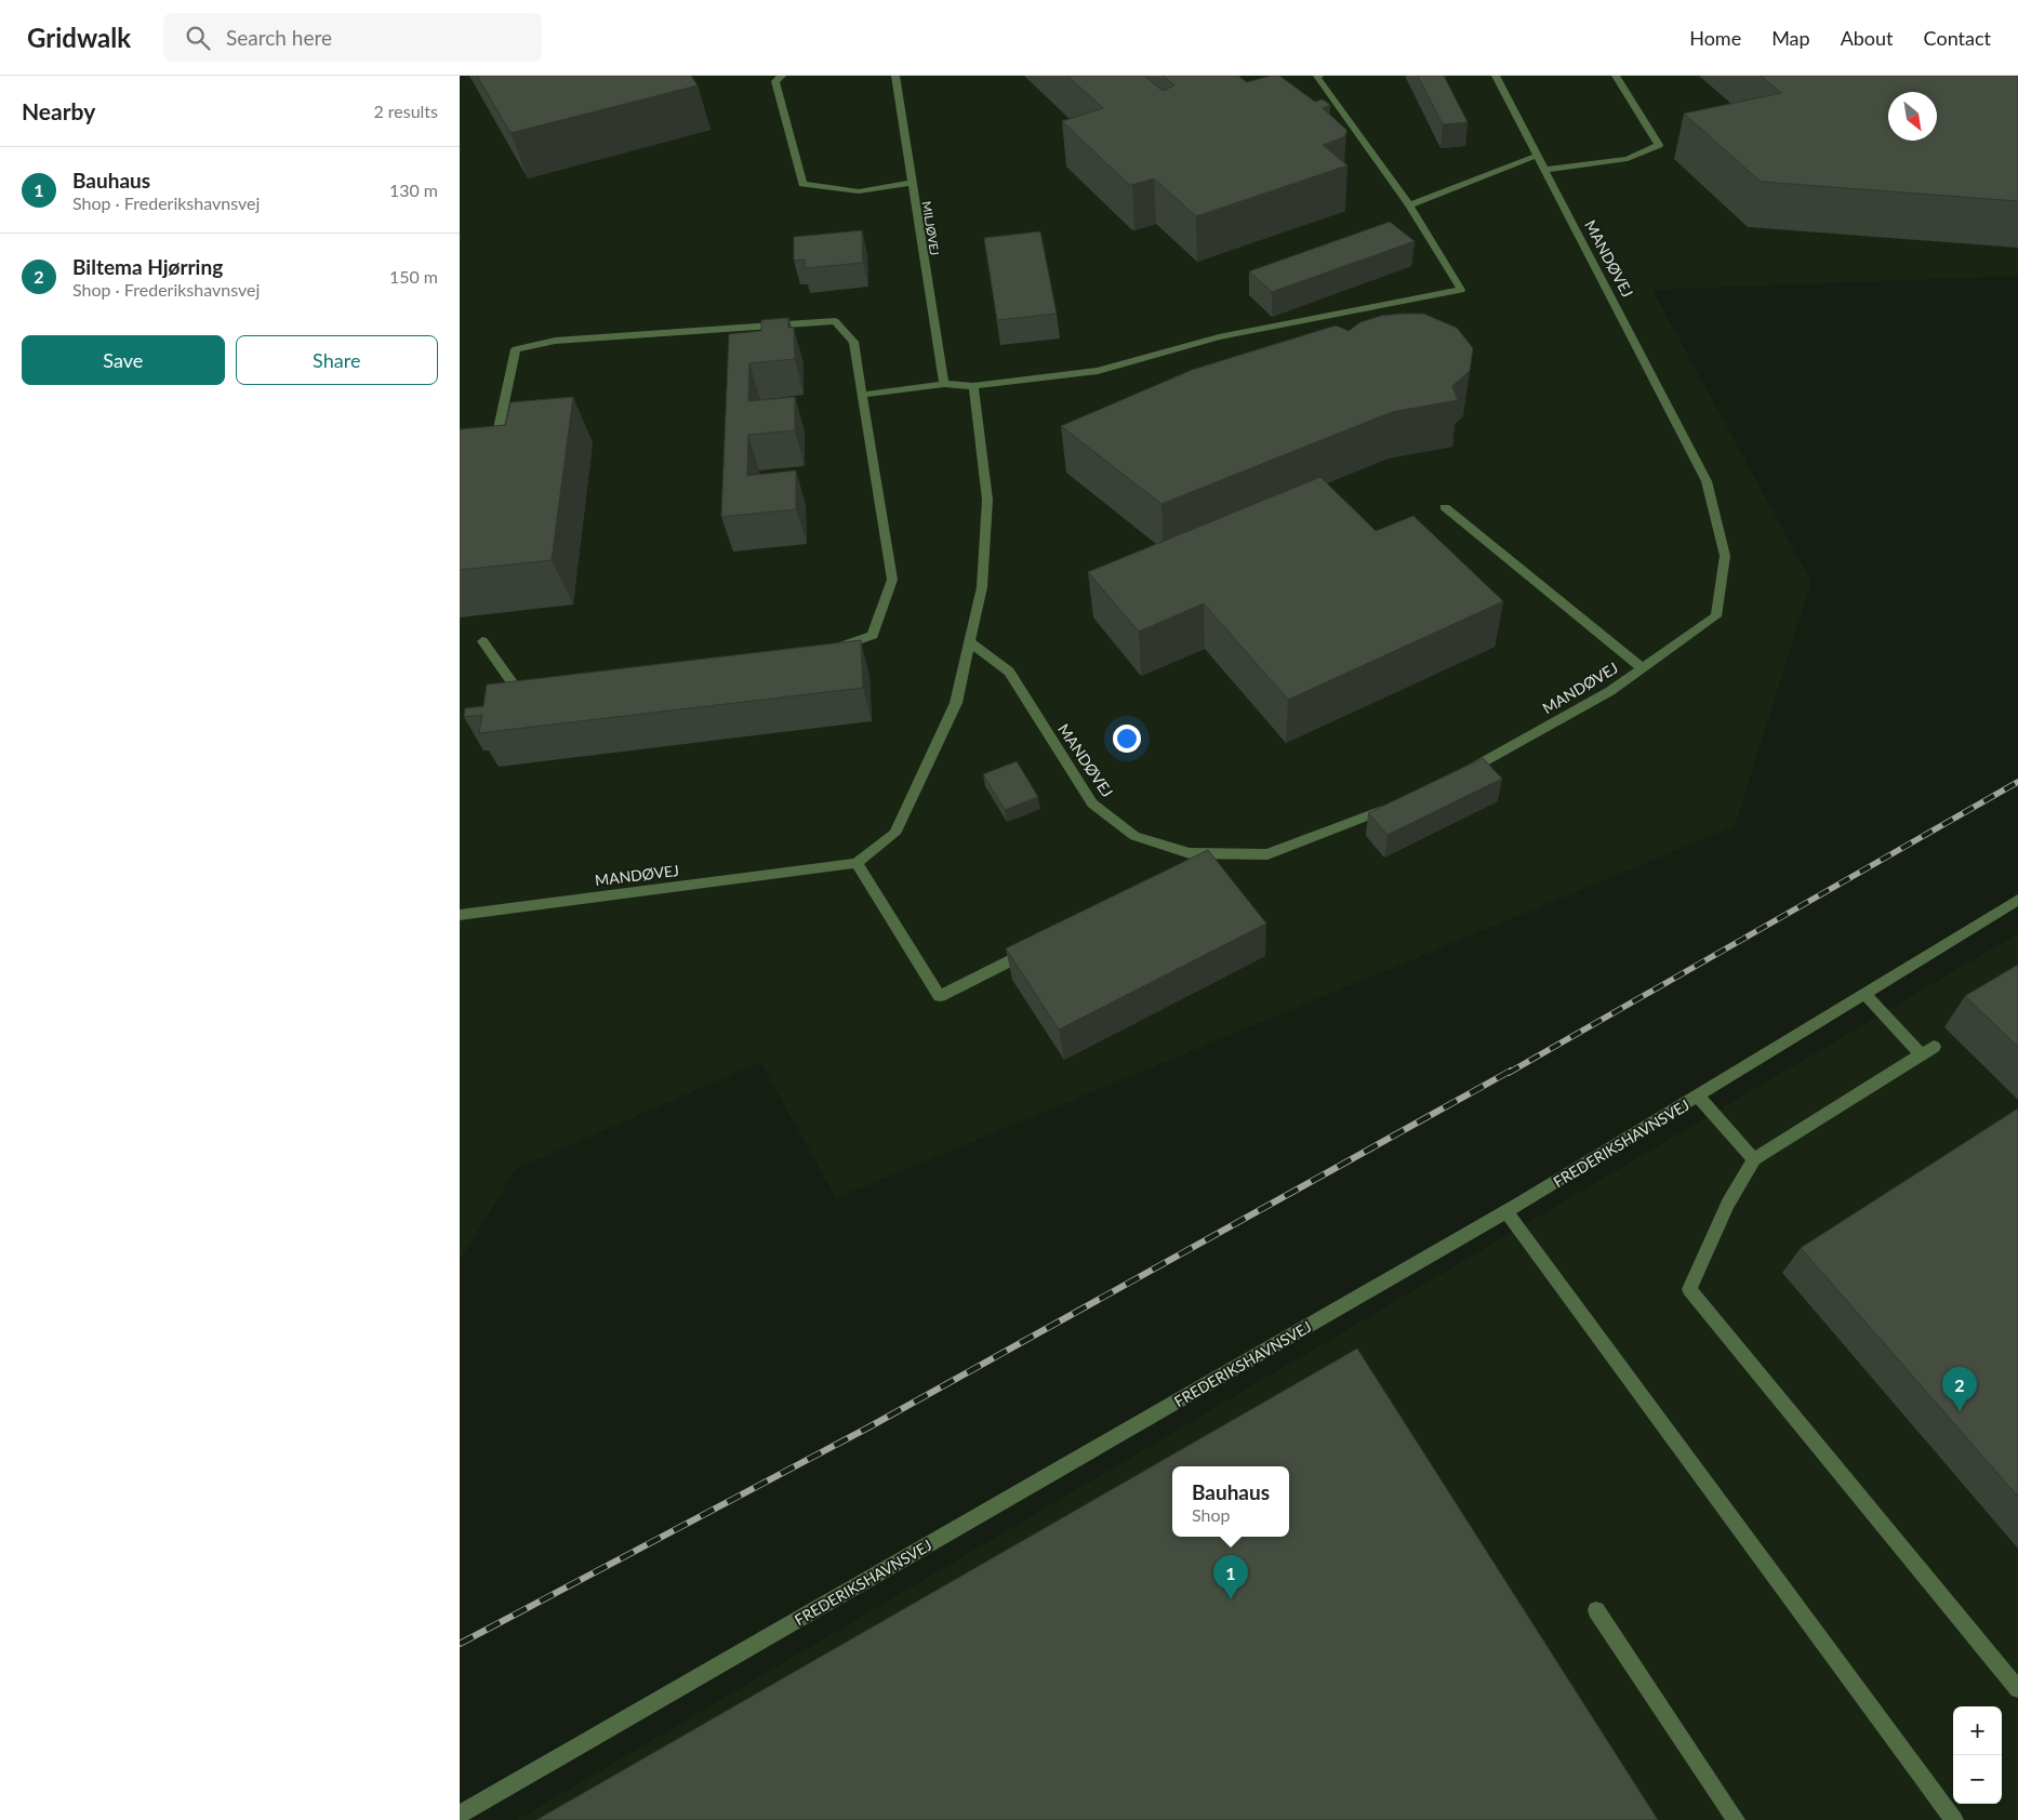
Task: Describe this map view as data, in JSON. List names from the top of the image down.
{
  "streets": {
    "street": ["MILJØVEJ", "MANDØVEJ", "FREDERIKSHAVNSVEJ"]
  },
  "north": "bottom right",
  "page": {
    "header": "Gridwalk",
    "search": "Search here",
    "nav": [
      "Home",
      "Map",
      "About",
      "Contact"
    ],
    "heading": ["Nearby", "2 results"],
    "list": [
      {
        "mark": "1",
        "name": "Bauhaus",
        "note": "Shop · Frederikshavnsvej",
        "value": "130 m"
      },
      {
        "mark": "2",
        "name": "Biltema Hjørring",
        "note": "Shop · Frederikshavnsvej",
        "value": "150 m"
      }
    ],
    "buttons": ["Save", "Share"],
    "pins": ["2", "1"],
    "popup": ["Bauhaus", "Shop"],
    "map_buttons": ["+", "−"]
  }
}
